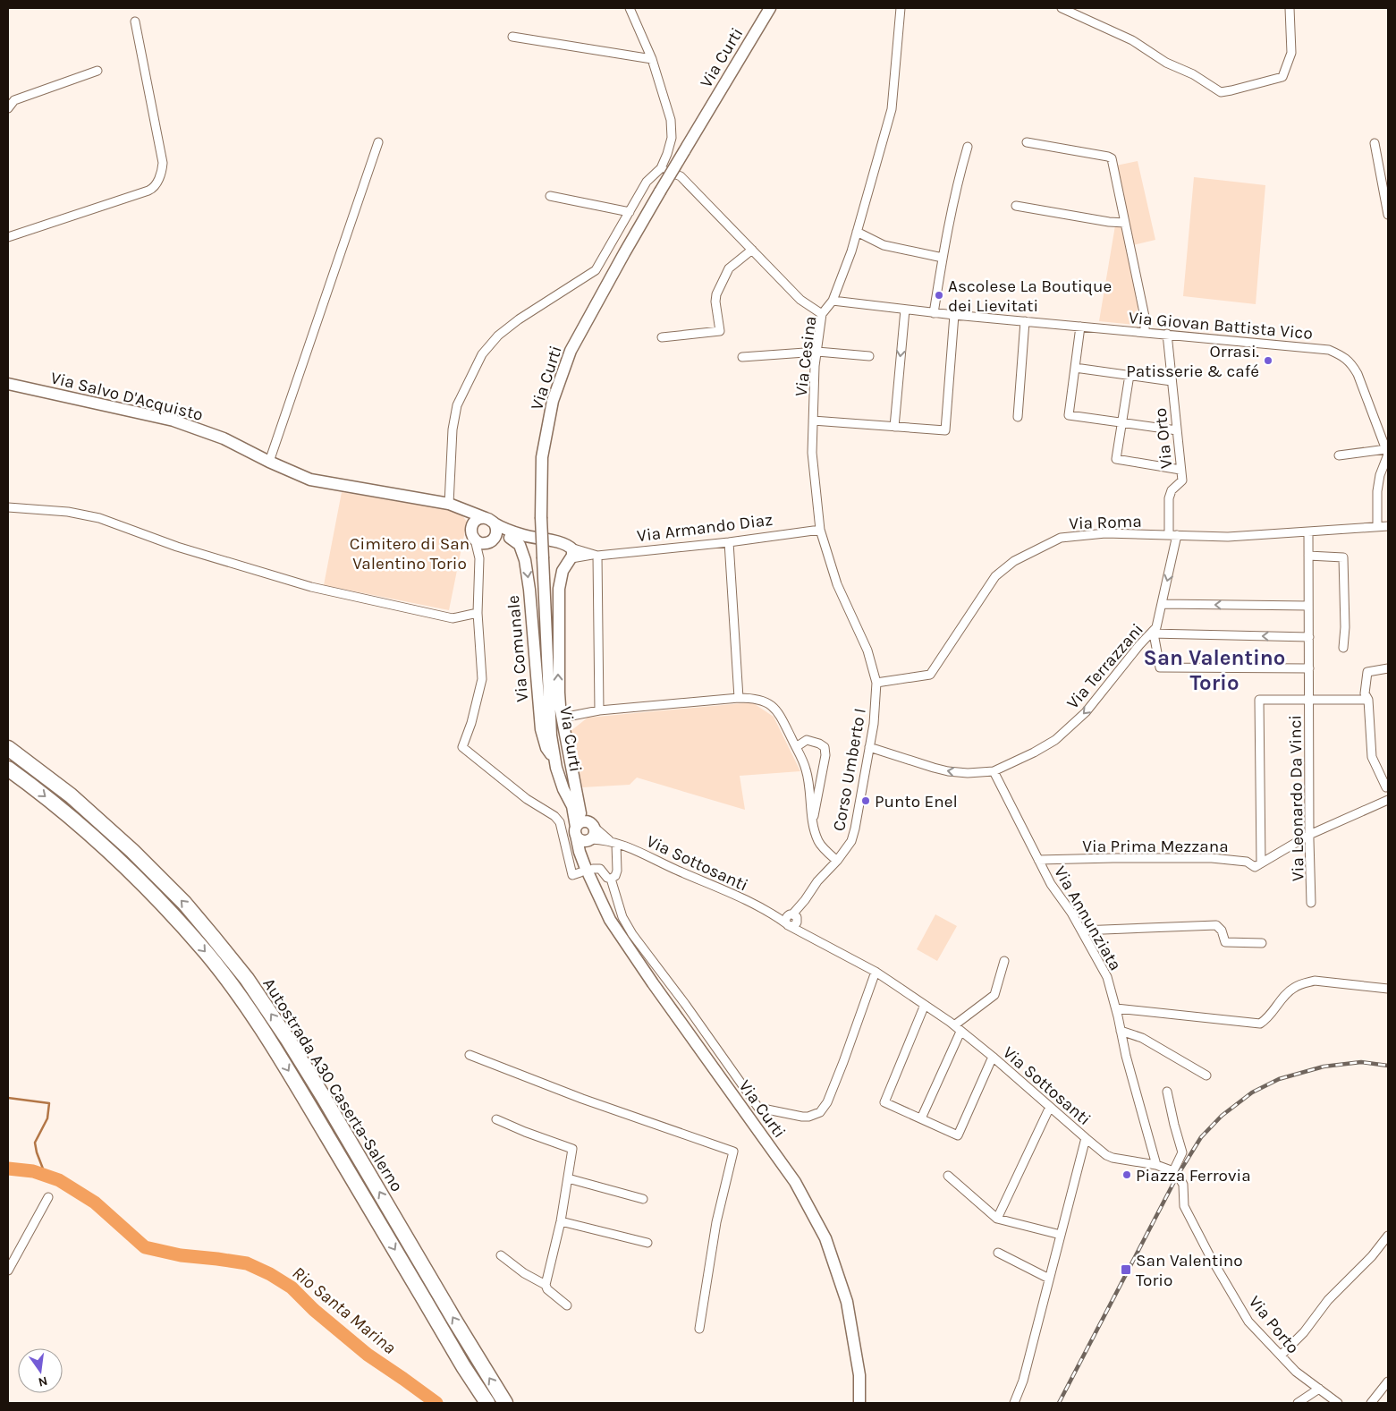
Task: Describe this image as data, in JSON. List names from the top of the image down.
{
  "streets": {
    "highway": ["Autostrada A30 Caserta-Salerno"],
    "main road": ["Via Curti", "Via Salvo D'Acquisto", "Via Comunale"],
    "street": [
      "Via Giovan Battista Vico",
      "Via Cesina",
      "Via Orto",
      "Via Roma",
      "Via Armando Diaz",
      "Via Terrazzani",
      "Corso Umberto I",
      "Via Leonardo Da Vinci",
      "Via Prima Mezzana",
      "Via Sottosanti",
      "Via Annunziata",
      "Via Porto"
    ]
  },
  "crossings": [
    ["Via Curti", "Via Armando Diaz"],
    ["Via Curti", "Via Comunale"],
    ["Via Curti", "Via Sottosanti"],
    ["Via Giovan Battista Vico", "Via Cesina"],
    ["Via Giovan Battista Vico", "Via Orto"],
    ["Via Cesina", "Via Roma"],
    ["Via Cesina", "Via Armando Diaz"],
    ["Via Cesina", "Corso Umberto I"],
    ["Via Orto", "Via Roma"],
    ["Via Orto", "Via Terrazzani"],
    ["Via Roma", "Via Terrazzani"],
    ["Via Roma", "Corso Umberto I"],
    ["Via Roma", "Via Leonardo Da Vinci"],
    ["Via Terrazzani", "Via Annunziata"],
    ["Corso Umberto I", "Via Sottosanti"],
    ["Via Prima Mezzana", "Via Annunziata"]
  ],
  "one_way": ["Via Comunale", "Via Terrazzani"],
  "districts": ["San Valentino Torio"],
  "water": ["Rio Santa Marina"],
  "parks": ["Cimitero di San Valentino Torio"],
  "places": {
    "other": [
      "Ascolese La Boutique dei Lievitati",
      "Orrasi. Patisserie & café",
      "Punto Enel",
      "Piazza Ferrovia"
    ],
    "transit": ["San Valentino Torio"]
  },
  "north": "bottom"
}
